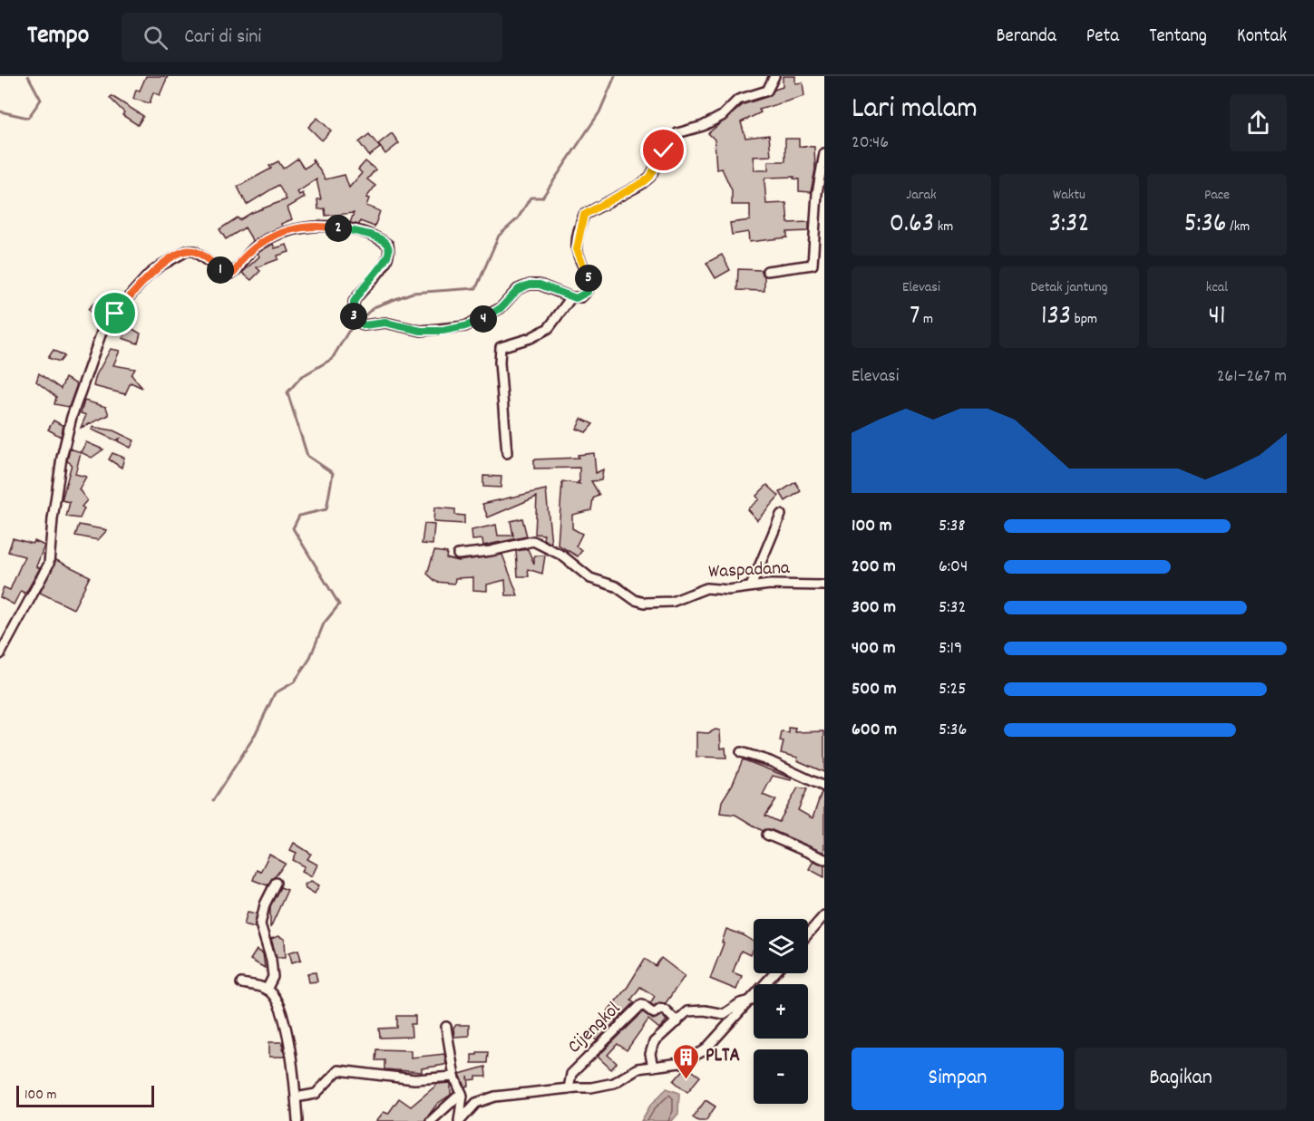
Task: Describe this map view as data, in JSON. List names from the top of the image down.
{
  "streets": {
    "street": ["Waspadana", "Cijengkol"]
  },
  "places": {
    "building": ["PLTA"]
  },
  "scale_bar": "100 m",
  "page": {
    "header": "Tempo",
    "search": "Cari di sini",
    "nav": [
      "Beranda",
      "Peta",
      "Tentang",
      "Kontak"
    ],
    "heading": ["Lari malam", "20:46"],
    "stats": [
      ["Jarak", "0.63 km"],
      ["Waktu", "3:32"],
      ["Pace", "5:36 /km"],
      ["Elevasi", "7 m"],
      ["Detak jantung", "133 bpm"],
      ["kcal", "41"]
    ],
    "pins": [
      "2",
      "1",
      "5",
      "3",
      "4"
    ],
    "chart": ["Elevasi", "261–267 m"],
    "list": [
      {
        "name": "100 m",
        "note": "5:38"
      },
      {
        "name": "200 m",
        "note": "6:04"
      },
      {
        "name": "300 m",
        "note": "5:32"
      },
      {
        "name": "400 m",
        "note": "5:19"
      },
      {
        "name": "500 m",
        "note": "5:25"
      },
      {
        "name": "600 m",
        "note": "5:36"
      }
    ],
    "map_buttons": ["+", "−"],
    "buttons": ["Simpan", "Bagikan"],
    "scale": "100 m"
  }
}
